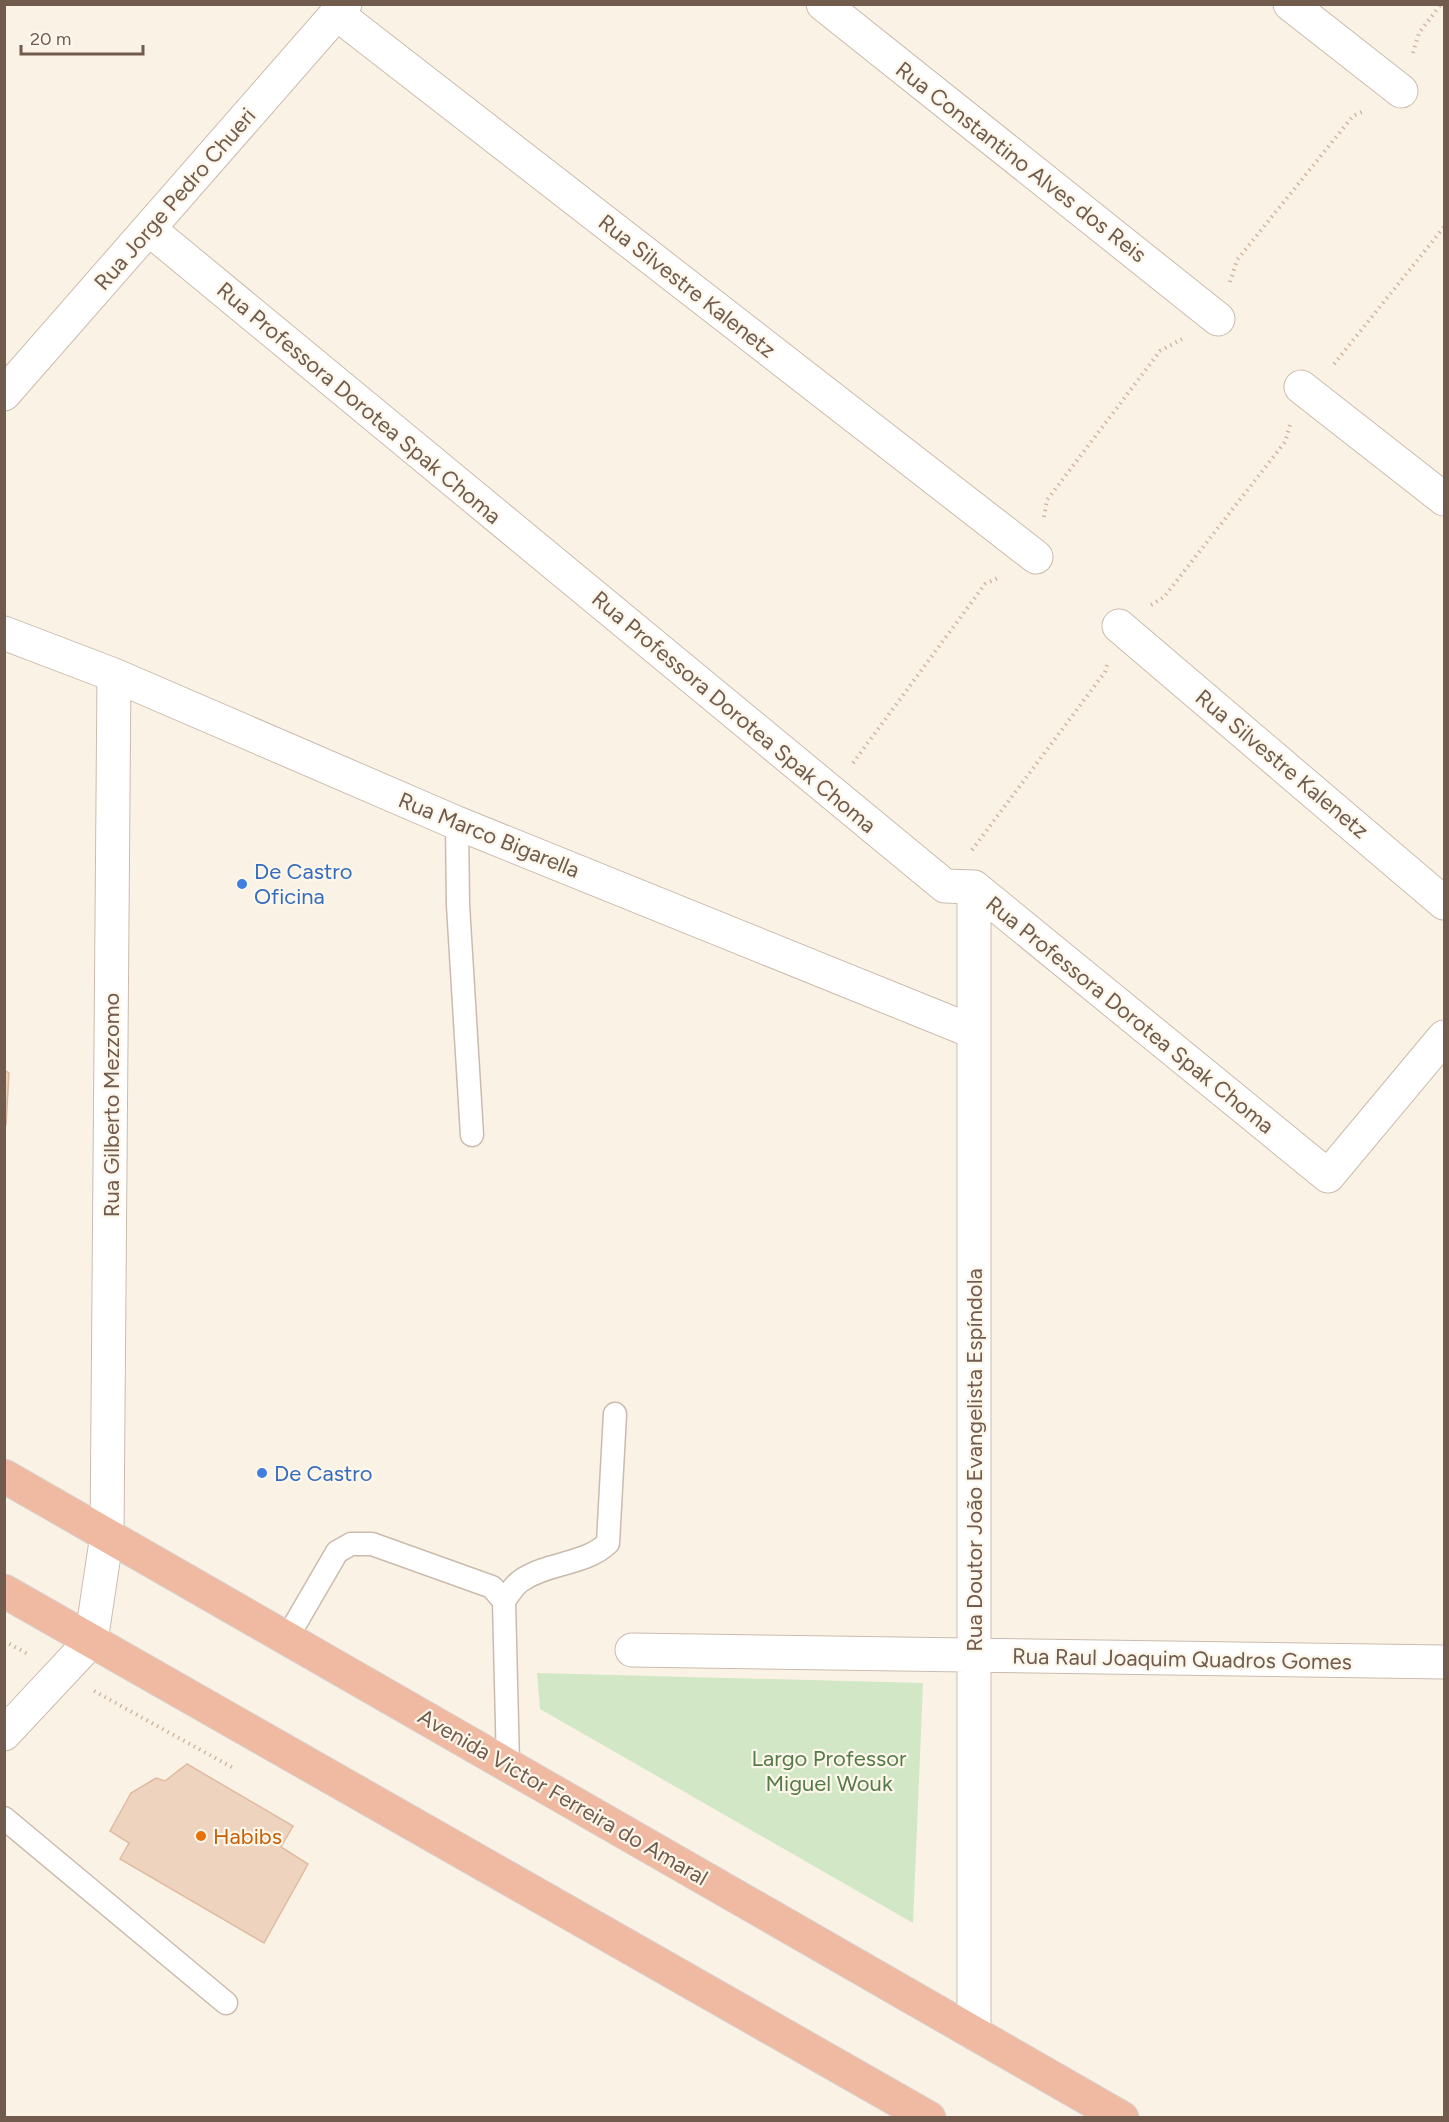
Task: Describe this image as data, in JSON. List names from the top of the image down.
{
  "streets": {
    "highway": ["Avenida Victor Ferreira do Amaral"],
    "street": [
      "Rua Constantino Alves dos Reis",
      "Rua Jorge Pedro Chueri",
      "Rua Silvestre Kalenetz",
      "Rua Professora Dorotea Spak Choma",
      "Rua Marco Bigarella",
      "Rua Gilberto Mezzomo",
      "Rua Doutor João Evangelista Espíndola",
      "Rua Raul Joaquim Quadros Gomes"
    ]
  },
  "crossings": [
    ["Rua Jorge Pedro Chueri", "Rua Silvestre Kalenetz"],
    ["Rua Jorge Pedro Chueri", "Rua Professora Dorotea Spak Choma"],
    ["Rua Professora Dorotea Spak Choma", "Rua Doutor João Evangelista Espíndola"],
    ["Rua Marco Bigarella", "Rua Gilberto Mezzomo"],
    ["Rua Marco Bigarella", "Rua Doutor João Evangelista Espíndola"],
    ["Rua Gilberto Mezzomo", "Avenida Victor Ferreira do Amaral"],
    ["Rua Doutor João Evangelista Espíndola", "Rua Raul Joaquim Quadros Gomes"],
    ["Rua Doutor João Evangelista Espíndola", "Avenida Victor Ferreira do Amaral"]
  ],
  "parks": ["Largo Professor Miguel Wouk"],
  "places": ["De Castro Oficina", "De Castro", "Habibs"],
  "scale_bar": "20 m"
}
